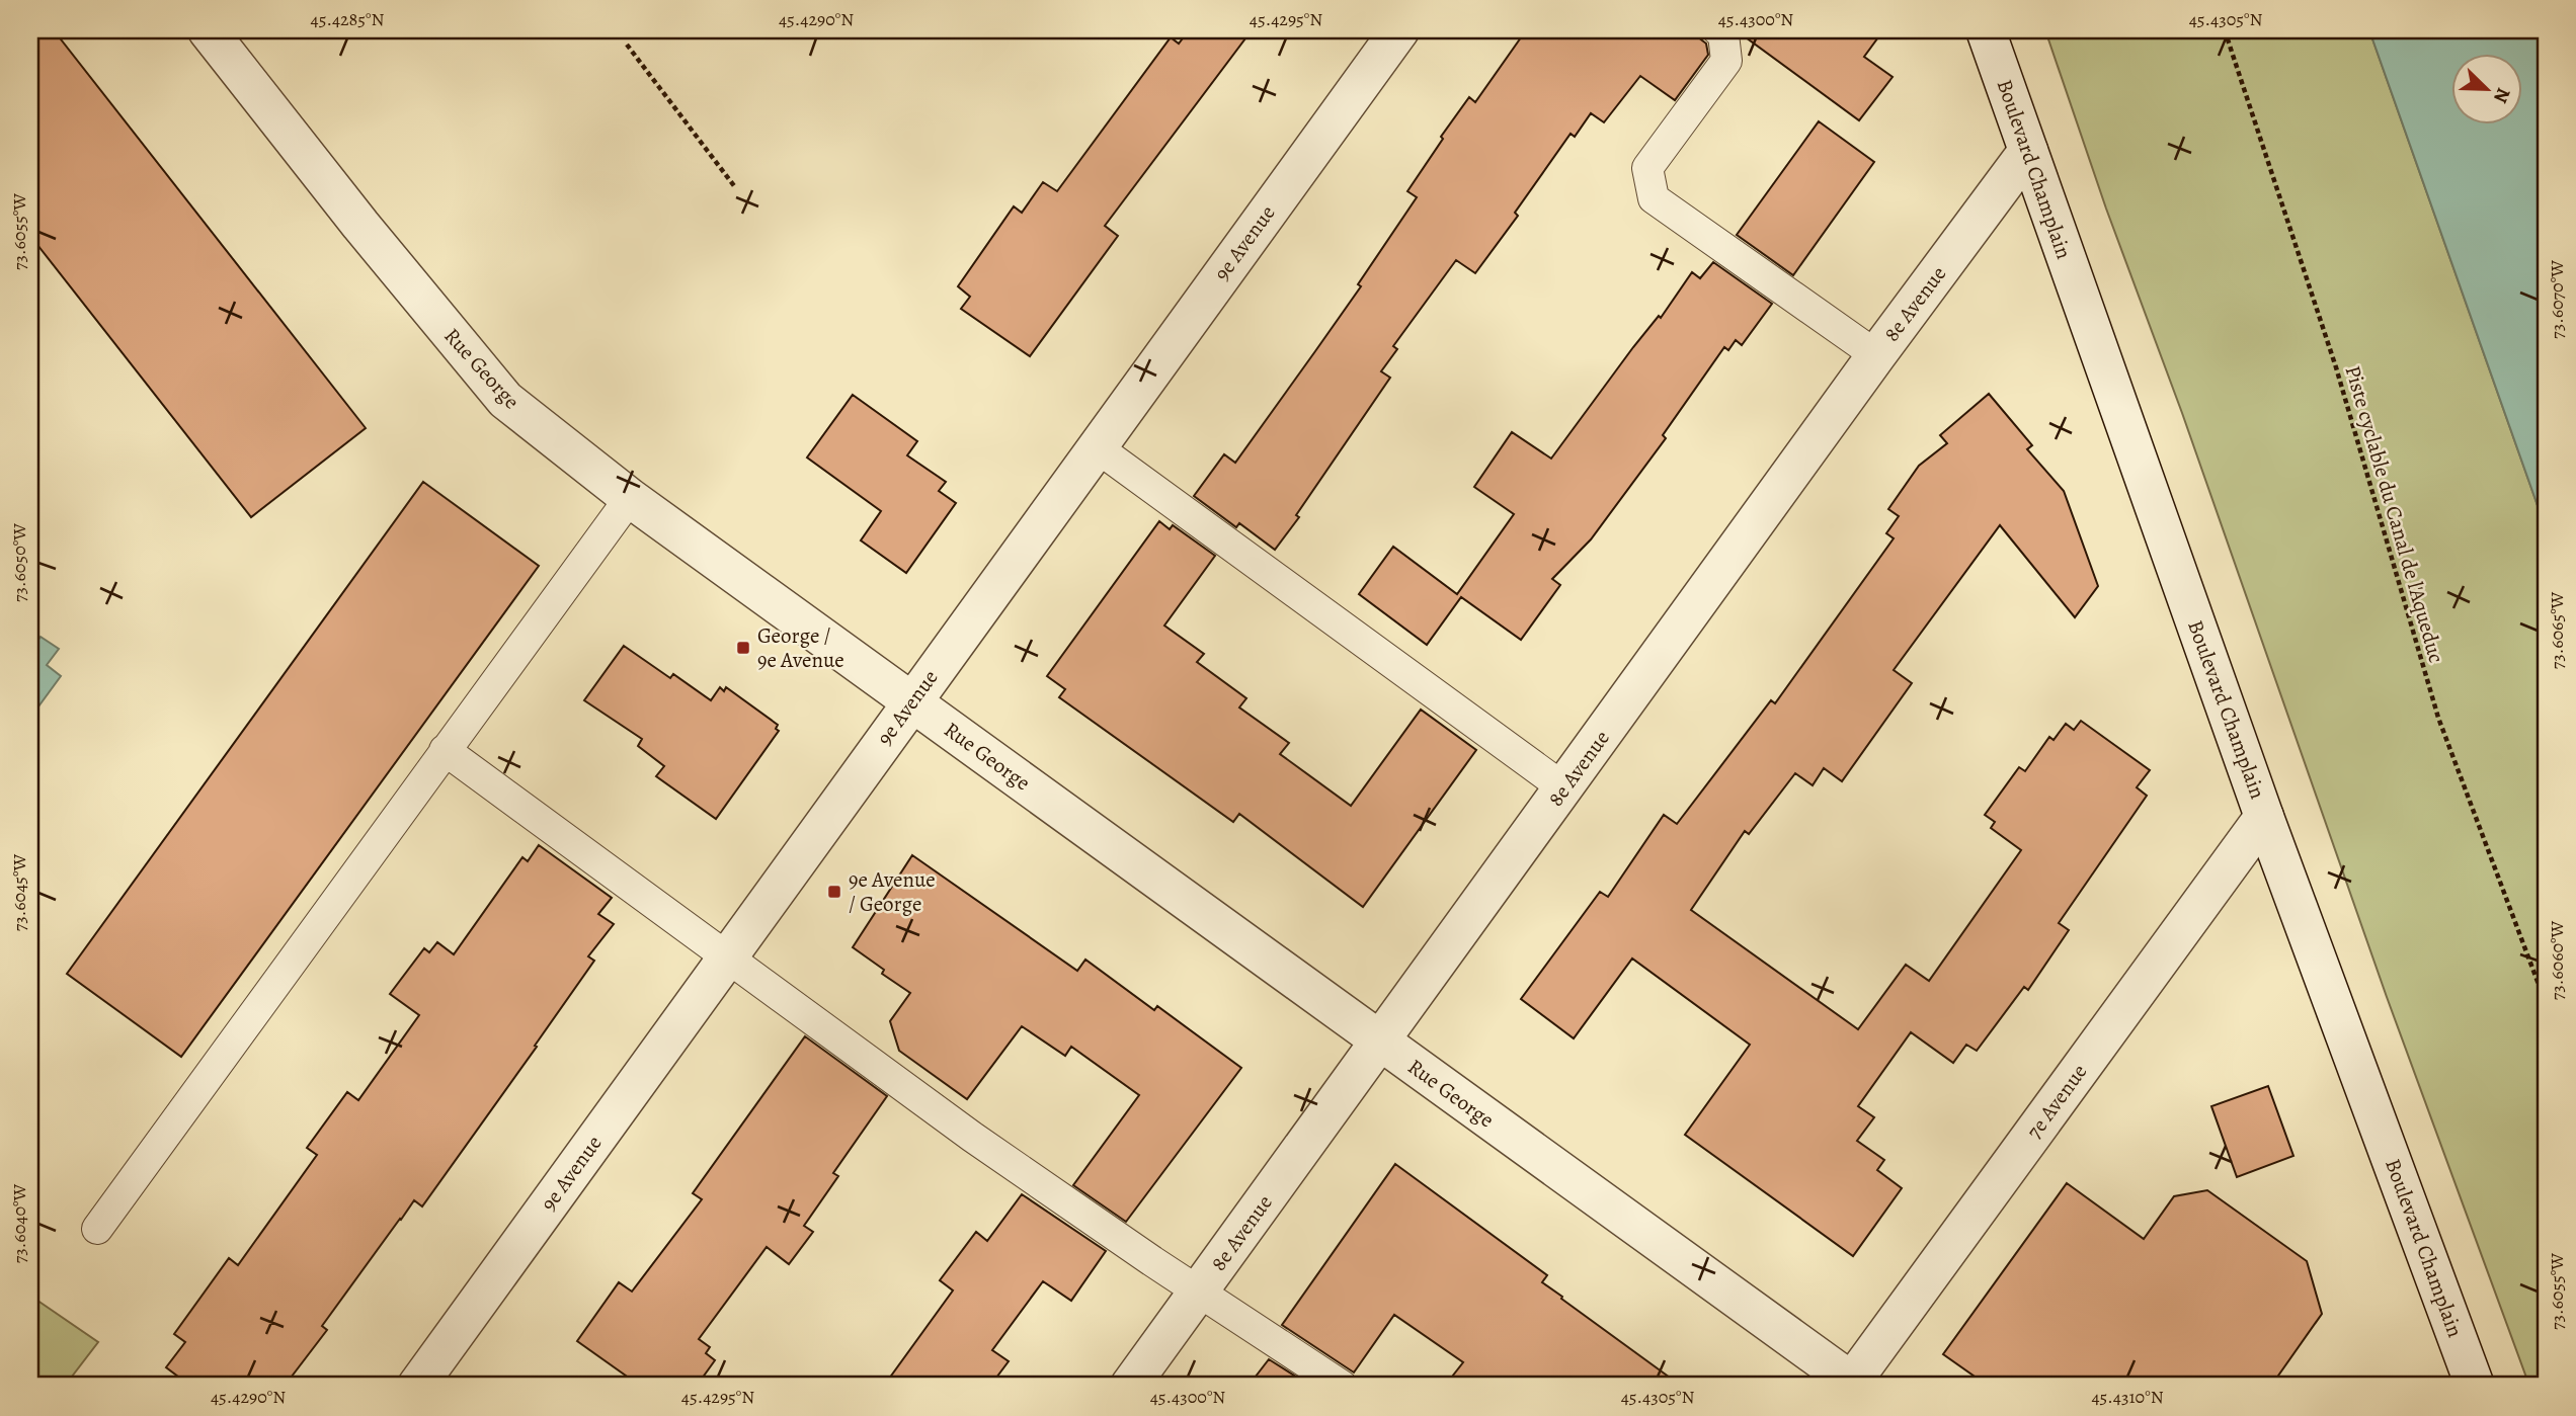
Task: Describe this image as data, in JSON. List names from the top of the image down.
{
  "streets": {
    "street": [
      "Boulevard Champlain",
      "9e Avenue",
      "8e Avenue",
      "Rue George",
      "7e Avenue"
    ],
    "path": ["Piste cyclable du Canal de l'Aqueduc"]
  },
  "crossings": [
    ["Boulevard Champlain", "8e Avenue"],
    ["Boulevard Champlain", "7e Avenue"],
    ["9e Avenue", "Rue George"],
    ["8e Avenue", "Rue George"],
    ["Rue George", "7e Avenue"]
  ],
  "places": {
    "transit": ["George / 9e Avenue", "9e Avenue / George"]
  },
  "north": "bottom right",
  "coordinates": [
    "45.4285°N",
    "45.4290°N",
    "45.4295°N",
    "45.4300°N",
    "45.4305°N",
    "73.6055°W",
    "73.6070°W",
    "73.6050°W",
    "73.6065°W",
    "73.6045°W",
    "73.6060°W",
    "73.6040°W",
    "45.4310°N"
  ]
}
